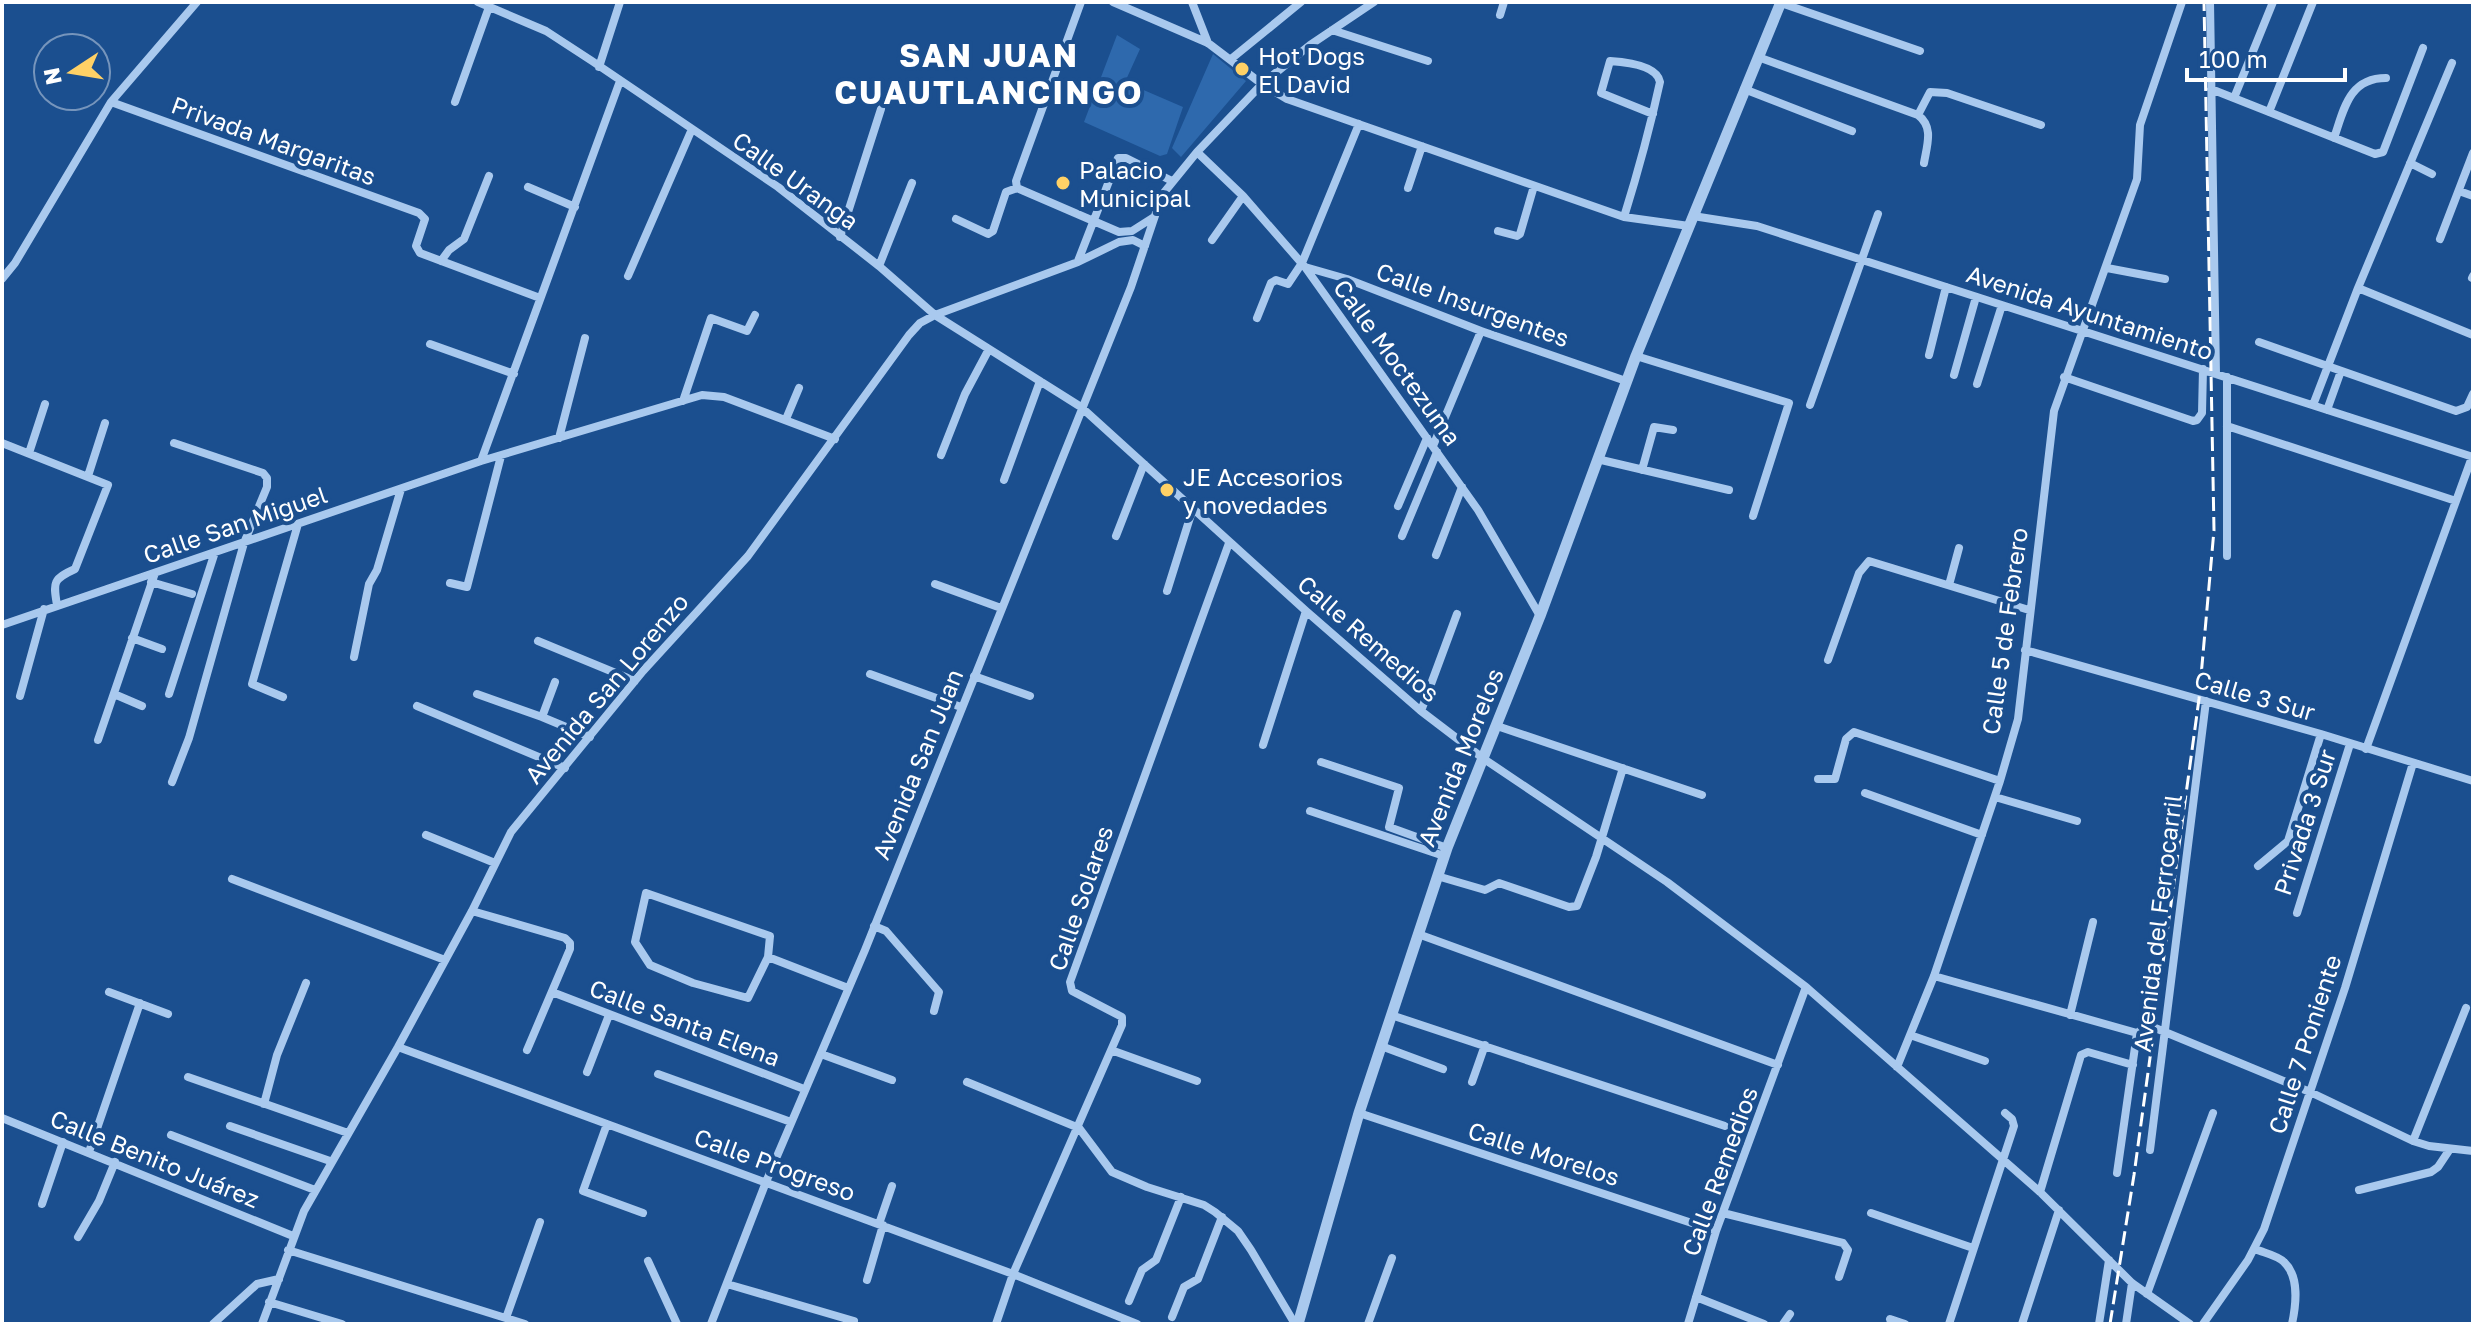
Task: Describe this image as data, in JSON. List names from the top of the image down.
{
  "streets": {
    "street": [
      "Privada Margaritas",
      "Calle Uranga",
      "Calle Insurgentes",
      "Avenida Ayuntamiento",
      "Calle Moctezuma",
      "Calle San Miguel",
      "Calle 5 de Febrero",
      "Calle Remedios",
      "Avenida San Lorenzo",
      "Calle 3 Sur",
      "Avenida Morelos",
      "Avenida San Juan",
      "Privada 3 Sur",
      "Calle Solares",
      "Avenida del Ferrocarril",
      "Calle Santa Elena",
      "Calle 7 Poniente",
      "Calle Morelos",
      "Calle Benito Juárez",
      "Calle Progreso"
    ]
  },
  "crossings": [
    ["Calle Uranga", "Calle Remedios"],
    ["Calle Uranga", "Avenida San Lorenzo"],
    ["Calle Uranga", "Avenida San Juan"],
    ["Calle Insurgentes", "Calle Moctezuma"],
    ["Calle Insurgentes", "Avenida Morelos"],
    ["Avenida Ayuntamiento", "Calle 5 de Febrero"],
    ["Avenida Ayuntamiento", "Avenida Morelos"],
    ["Avenida Ayuntamiento", "Avenida San Juan"],
    ["Calle Moctezuma", "Avenida Morelos"],
    ["Calle Moctezuma", "Avenida San Juan"],
    ["Calle San Miguel", "Avenida San Lorenzo"],
    ["Calle 5 de Febrero", "Calle Remedios"],
    ["Calle 5 de Febrero", "Calle 3 Sur"],
    ["Calle Remedios", "Avenida Morelos"],
    ["Calle Remedios", "Avenida San Juan"],
    ["Calle Remedios", "Calle Solares"],
    ["Calle Remedios", "Calle Morelos"],
    ["Avenida San Lorenzo", "Avenida San Juan"],
    ["Avenida San Lorenzo", "Calle Benito Juárez"],
    ["Avenida San Lorenzo", "Calle Progreso"],
    ["Calle 3 Sur", "Privada 3 Sur"],
    ["Calle 3 Sur", "Avenida del Ferrocarril"],
    ["Calle 3 Sur", "Calle 7 Poniente"],
    ["Avenida Morelos", "Calle Morelos"],
    ["Avenida San Juan", "Calle Santa Elena"],
    ["Avenida San Juan", "Calle Progreso"],
    ["Calle Solares", "Calle Progreso"]
  ],
  "districts": ["SAN JUAN CUAUTLANCINGO"],
  "places": ["Hot Dogs El David", "Palacio Municipal", "JE Accesorios y novedades"],
  "scale_bar": "100 m",
  "north": "left"
}
